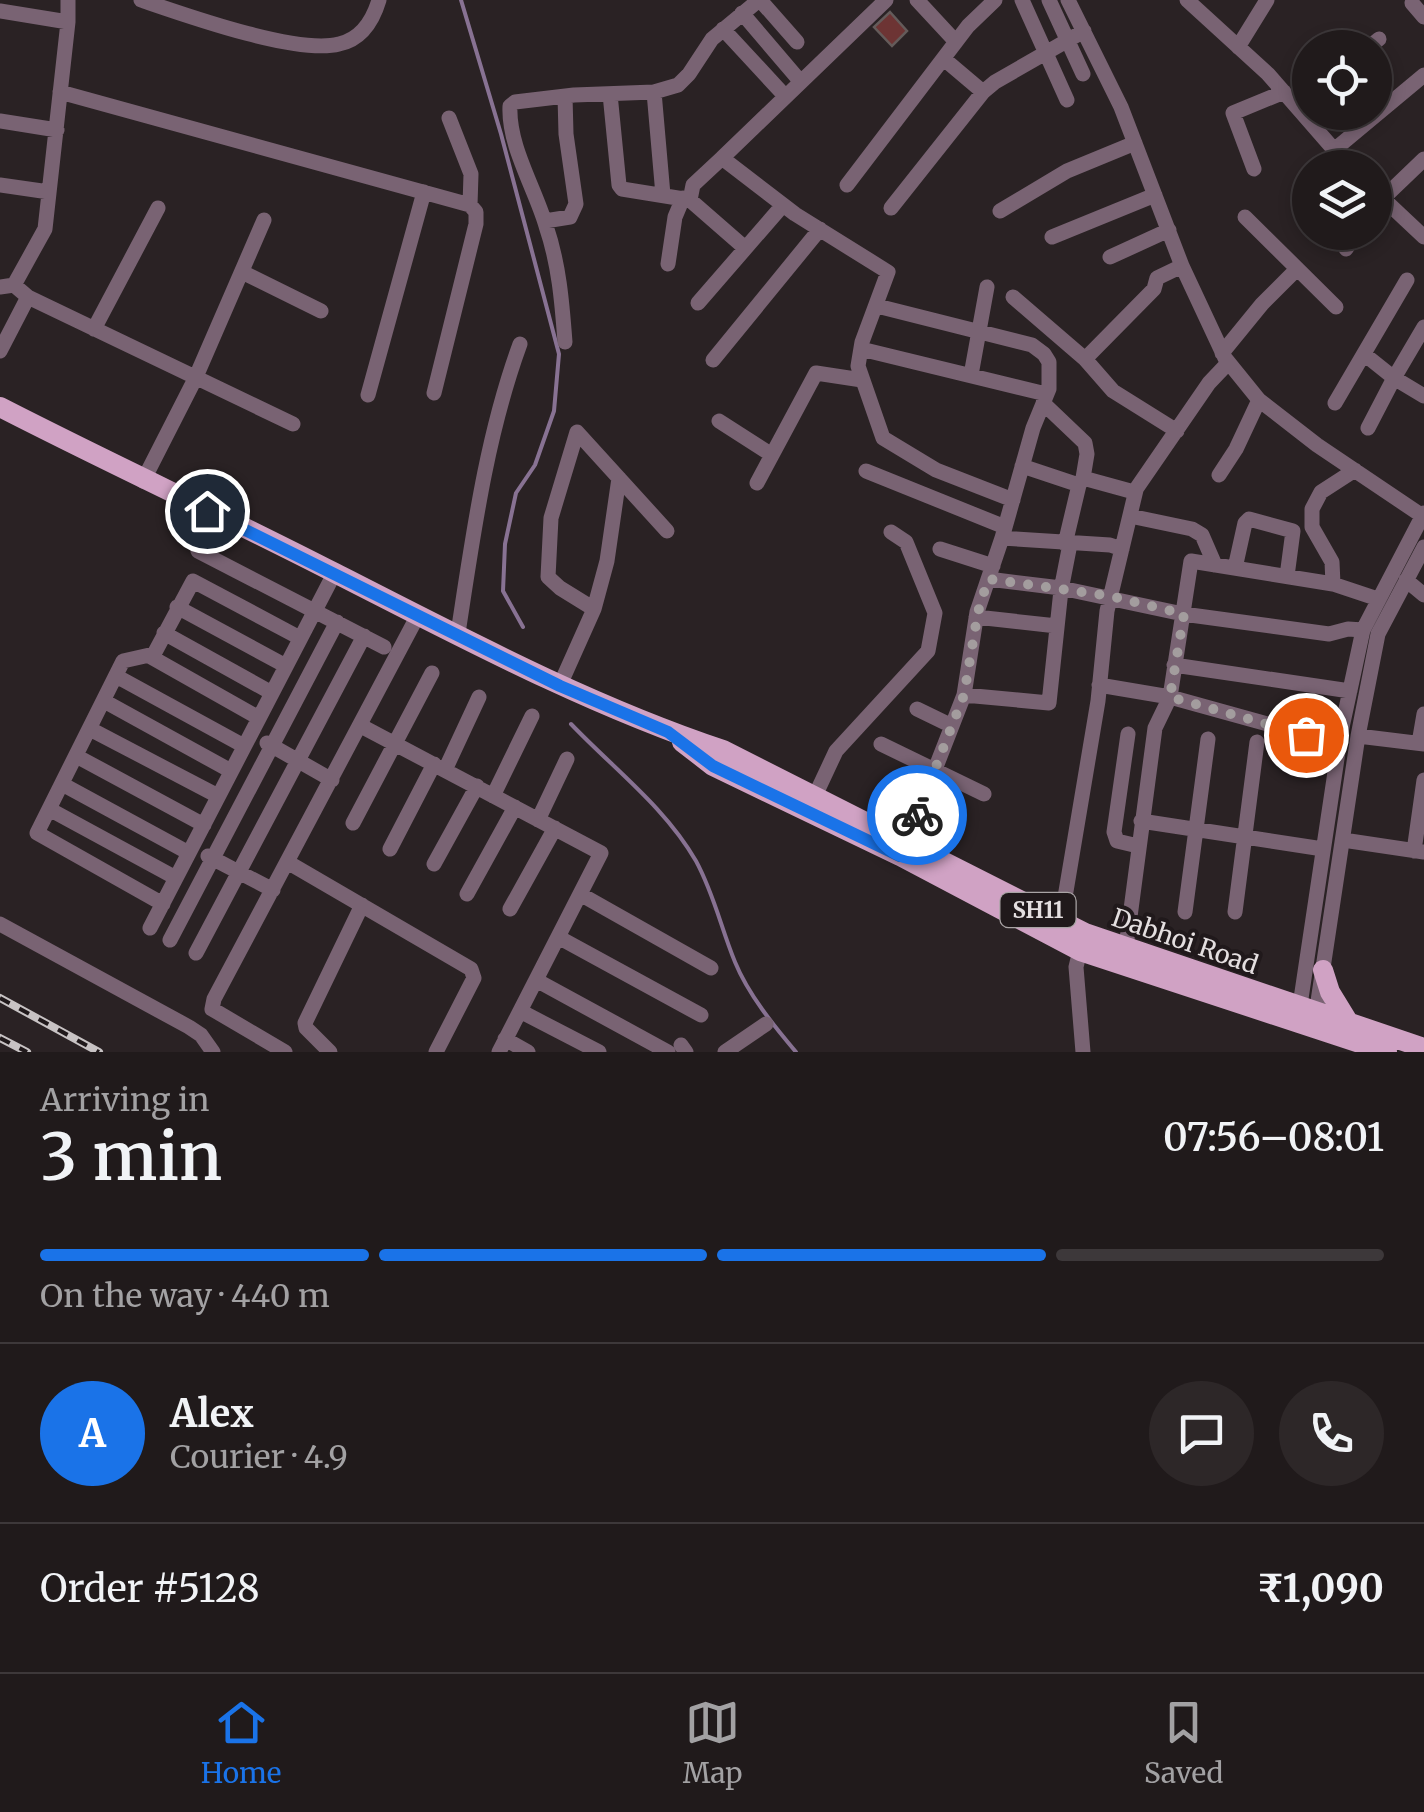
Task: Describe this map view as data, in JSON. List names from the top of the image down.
{
  "streets": {
    "main road": ["SH11", "Dabhoi Road"]
  },
  "page": {
    "heading": ["3 min", "Arriving in", "07:56–08:01"],
    "panel": [
      "Alex",
      "Courier · 4.9",
      "Order #5128",
      "₹1,090"
    ],
    "bar": "On the way · 440 m",
    "round": "A",
    "tabs": ["Home", "Map", "Saved"]
  }
}
